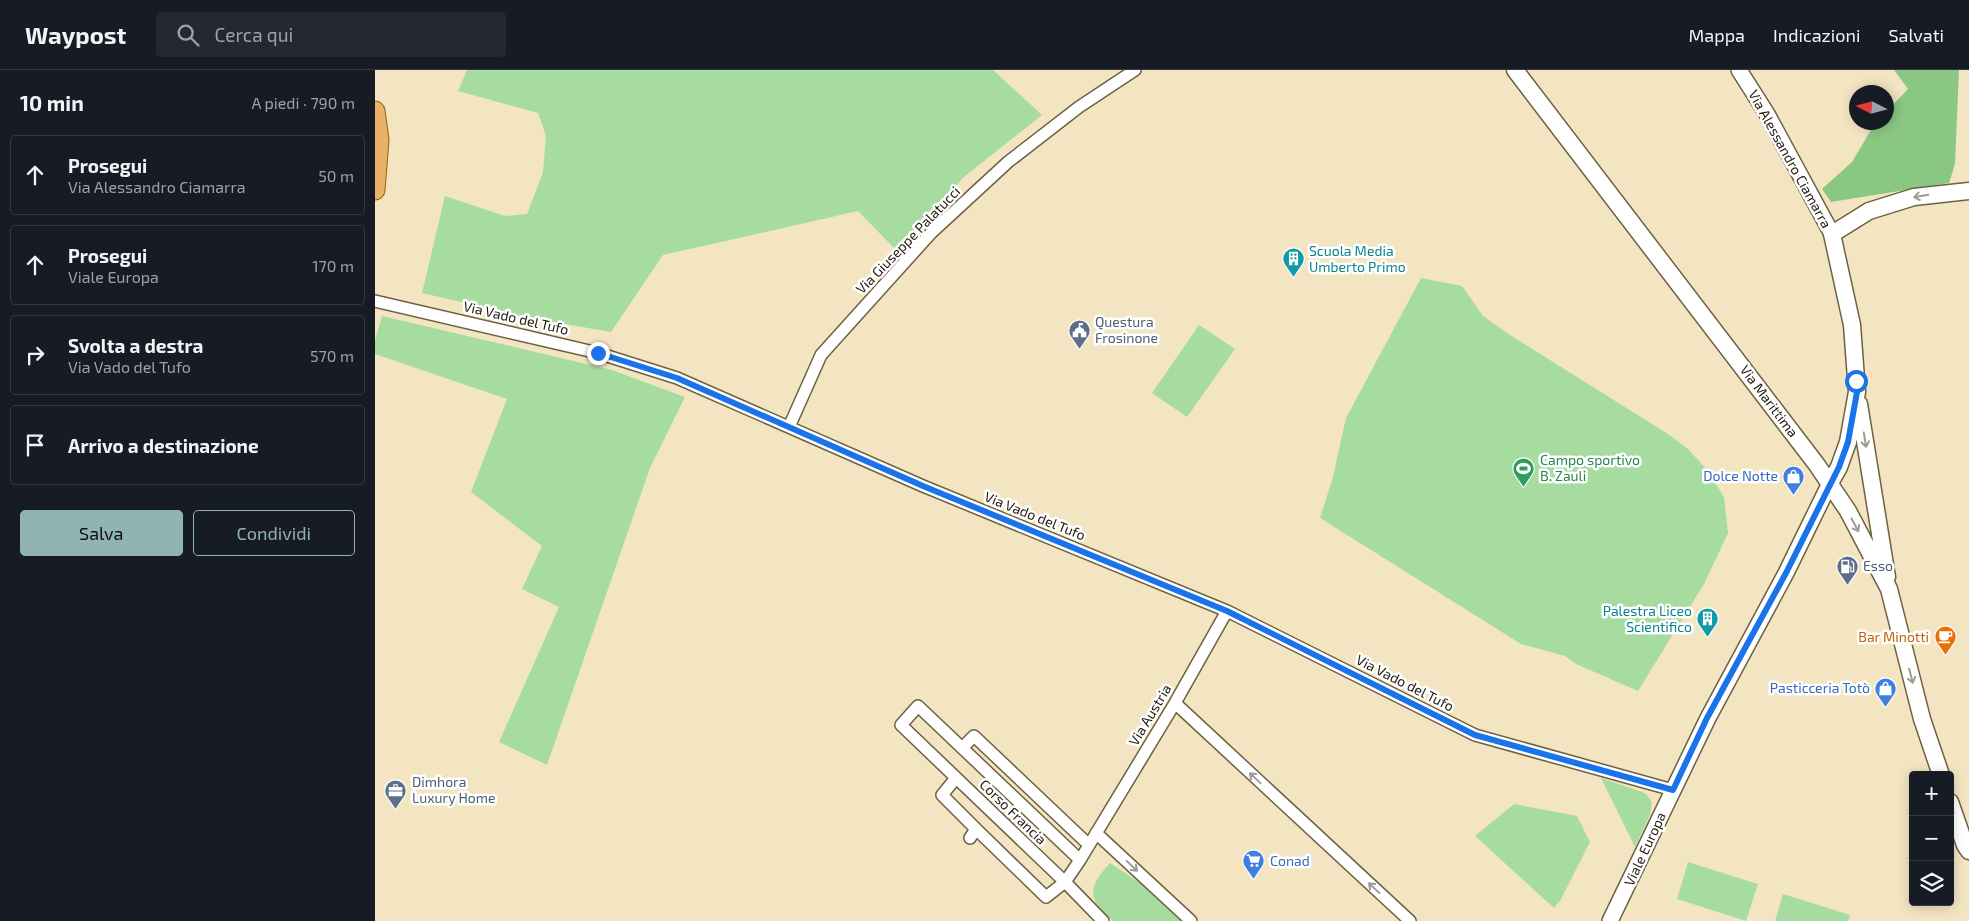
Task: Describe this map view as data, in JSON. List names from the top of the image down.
{
  "streets": {
    "main road": ["Via Alessandro Ciamarra", "Via Marittima"],
    "street": [
      "Via Giuseppe Palatucci",
      "Via Vado del Tufo",
      "Via Austria",
      "Corso Francia",
      "Viale Europa"
    ]
  },
  "crossings": [
    ["Via Alessandro Ciamarra", "Via Marittima"],
    ["Via Alessandro Ciamarra", "Viale Europa"],
    ["Via Giuseppe Palatucci", "Via Vado del Tufo"],
    ["Via Vado del Tufo", "Via Austria"],
    ["Via Vado del Tufo", "Viale Europa"],
    ["Via Marittima", "Viale Europa"],
    ["Via Austria", "Corso Francia"]
  ],
  "places": {
    "building": ["Scuola Media Umberto Primo", "Palestra Liceo Scientifico"],
    "public building": ["Questura Frosinone"],
    "sports": ["Campo sportivo B. Zauli"],
    "shop": ["Dolce Notte", "Pasticceria Totò"],
    "fuel station": ["Esso"],
    "cafe": ["Bar Minotti"],
    "office": ["Dimhora Luxury Home"],
    "supermarket": ["Conad"]
  },
  "north": "left",
  "page": {
    "header": "Waypost",
    "search": "Cerca qui",
    "nav": ["Mappa", "Indicazioni", "Salvati"],
    "heading": ["10 min", "A piedi · 790 m"],
    "list": [
      ["Prosegui", "Via Alessandro Ciamarra", "50 m"],
      ["Prosegui", "Viale Europa", "170 m"],
      ["Svolta a destra", "Via Vado del Tufo", "570 m"],
      "Arrivo a destinazione"
    ],
    "buttons": ["Salva", "Condividi"],
    "map_buttons": ["+", "−"]
  }
}
